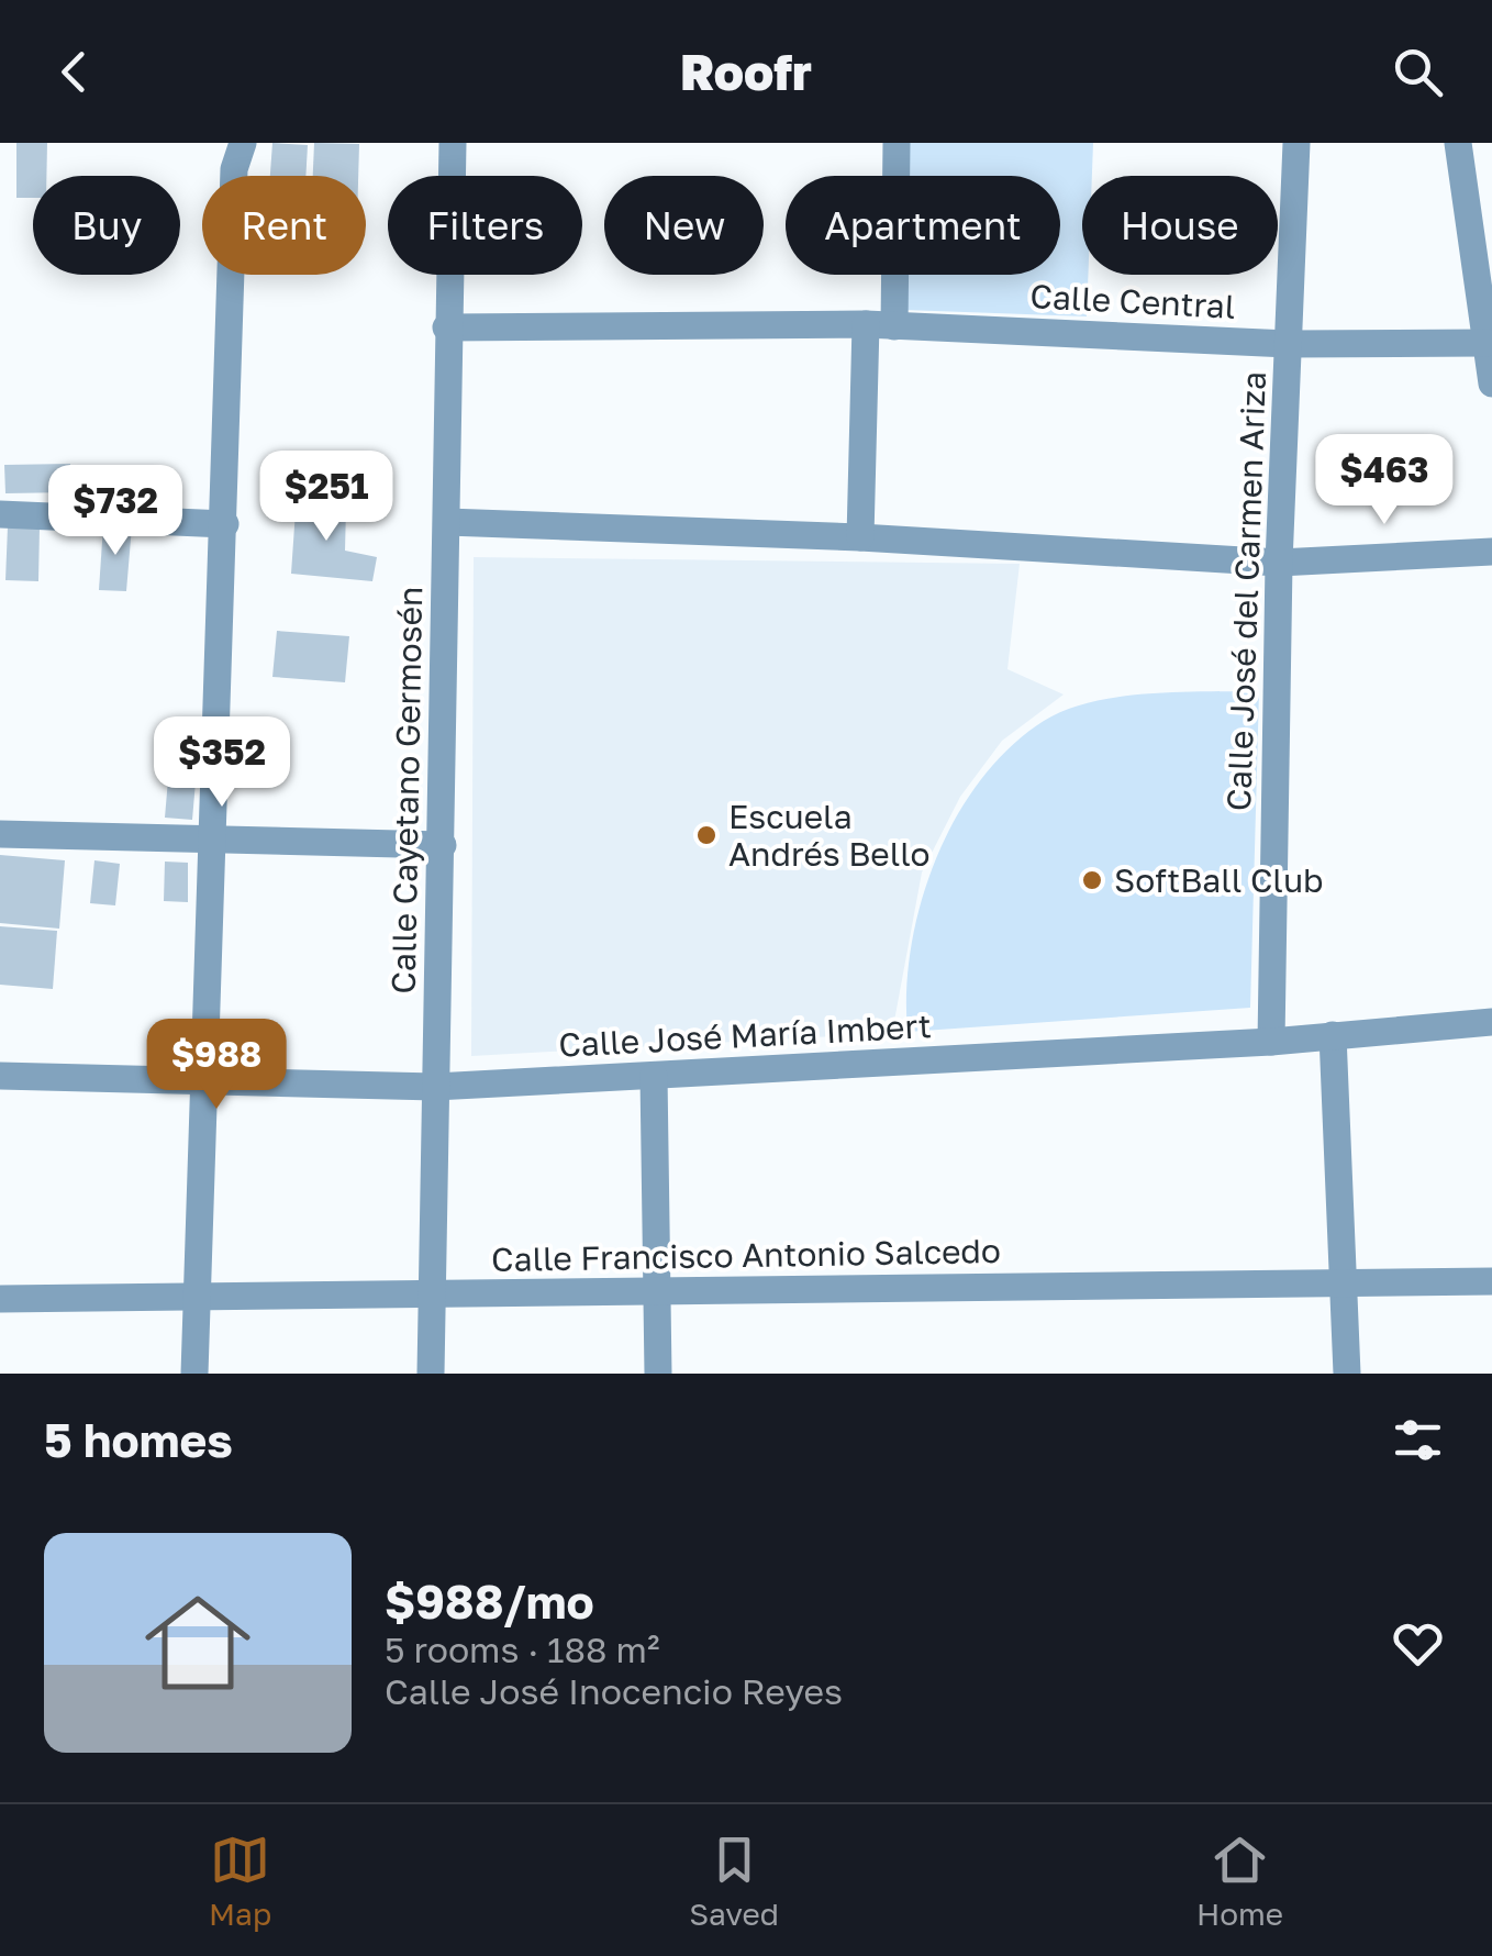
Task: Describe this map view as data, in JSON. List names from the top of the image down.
{
  "streets": {
    "street": [
      "Calle Central",
      "Calle José del Carmen Ariza",
      "Calle Cayetano Germosén",
      "Calle José María Imbert",
      "Calle Francisco Antonio Salcedo"
    ]
  },
  "crossings": [
    ["Calle Central", "Calle José del Carmen Ariza"],
    ["Calle Central", "Calle Cayetano Germosén"],
    ["Calle José del Carmen Ariza", "Calle José María Imbert"],
    ["Calle Cayetano Germosén", "Calle José María Imbert"],
    ["Calle Cayetano Germosén", "Calle Francisco Antonio Salcedo"]
  ],
  "places": ["Escuela Andrés Bello", "SoftBall Club"],
  "page": {
    "header": "Roofr",
    "chip": [
      "Buy",
      "Rent",
      "Filters",
      "New",
      "Apartment",
      "House"
    ],
    "price": [
      "$463",
      "$251",
      "$732",
      "$352",
      "$988"
    ],
    "heading": "5 homes",
    "list": [
      {
        "name": "$988/mo",
        "note": "5 rooms · 188 m² · Calle José Inocencio Reyes"
      }
    ],
    "tabs": ["Map", "Saved", "Home"]
  }
}
